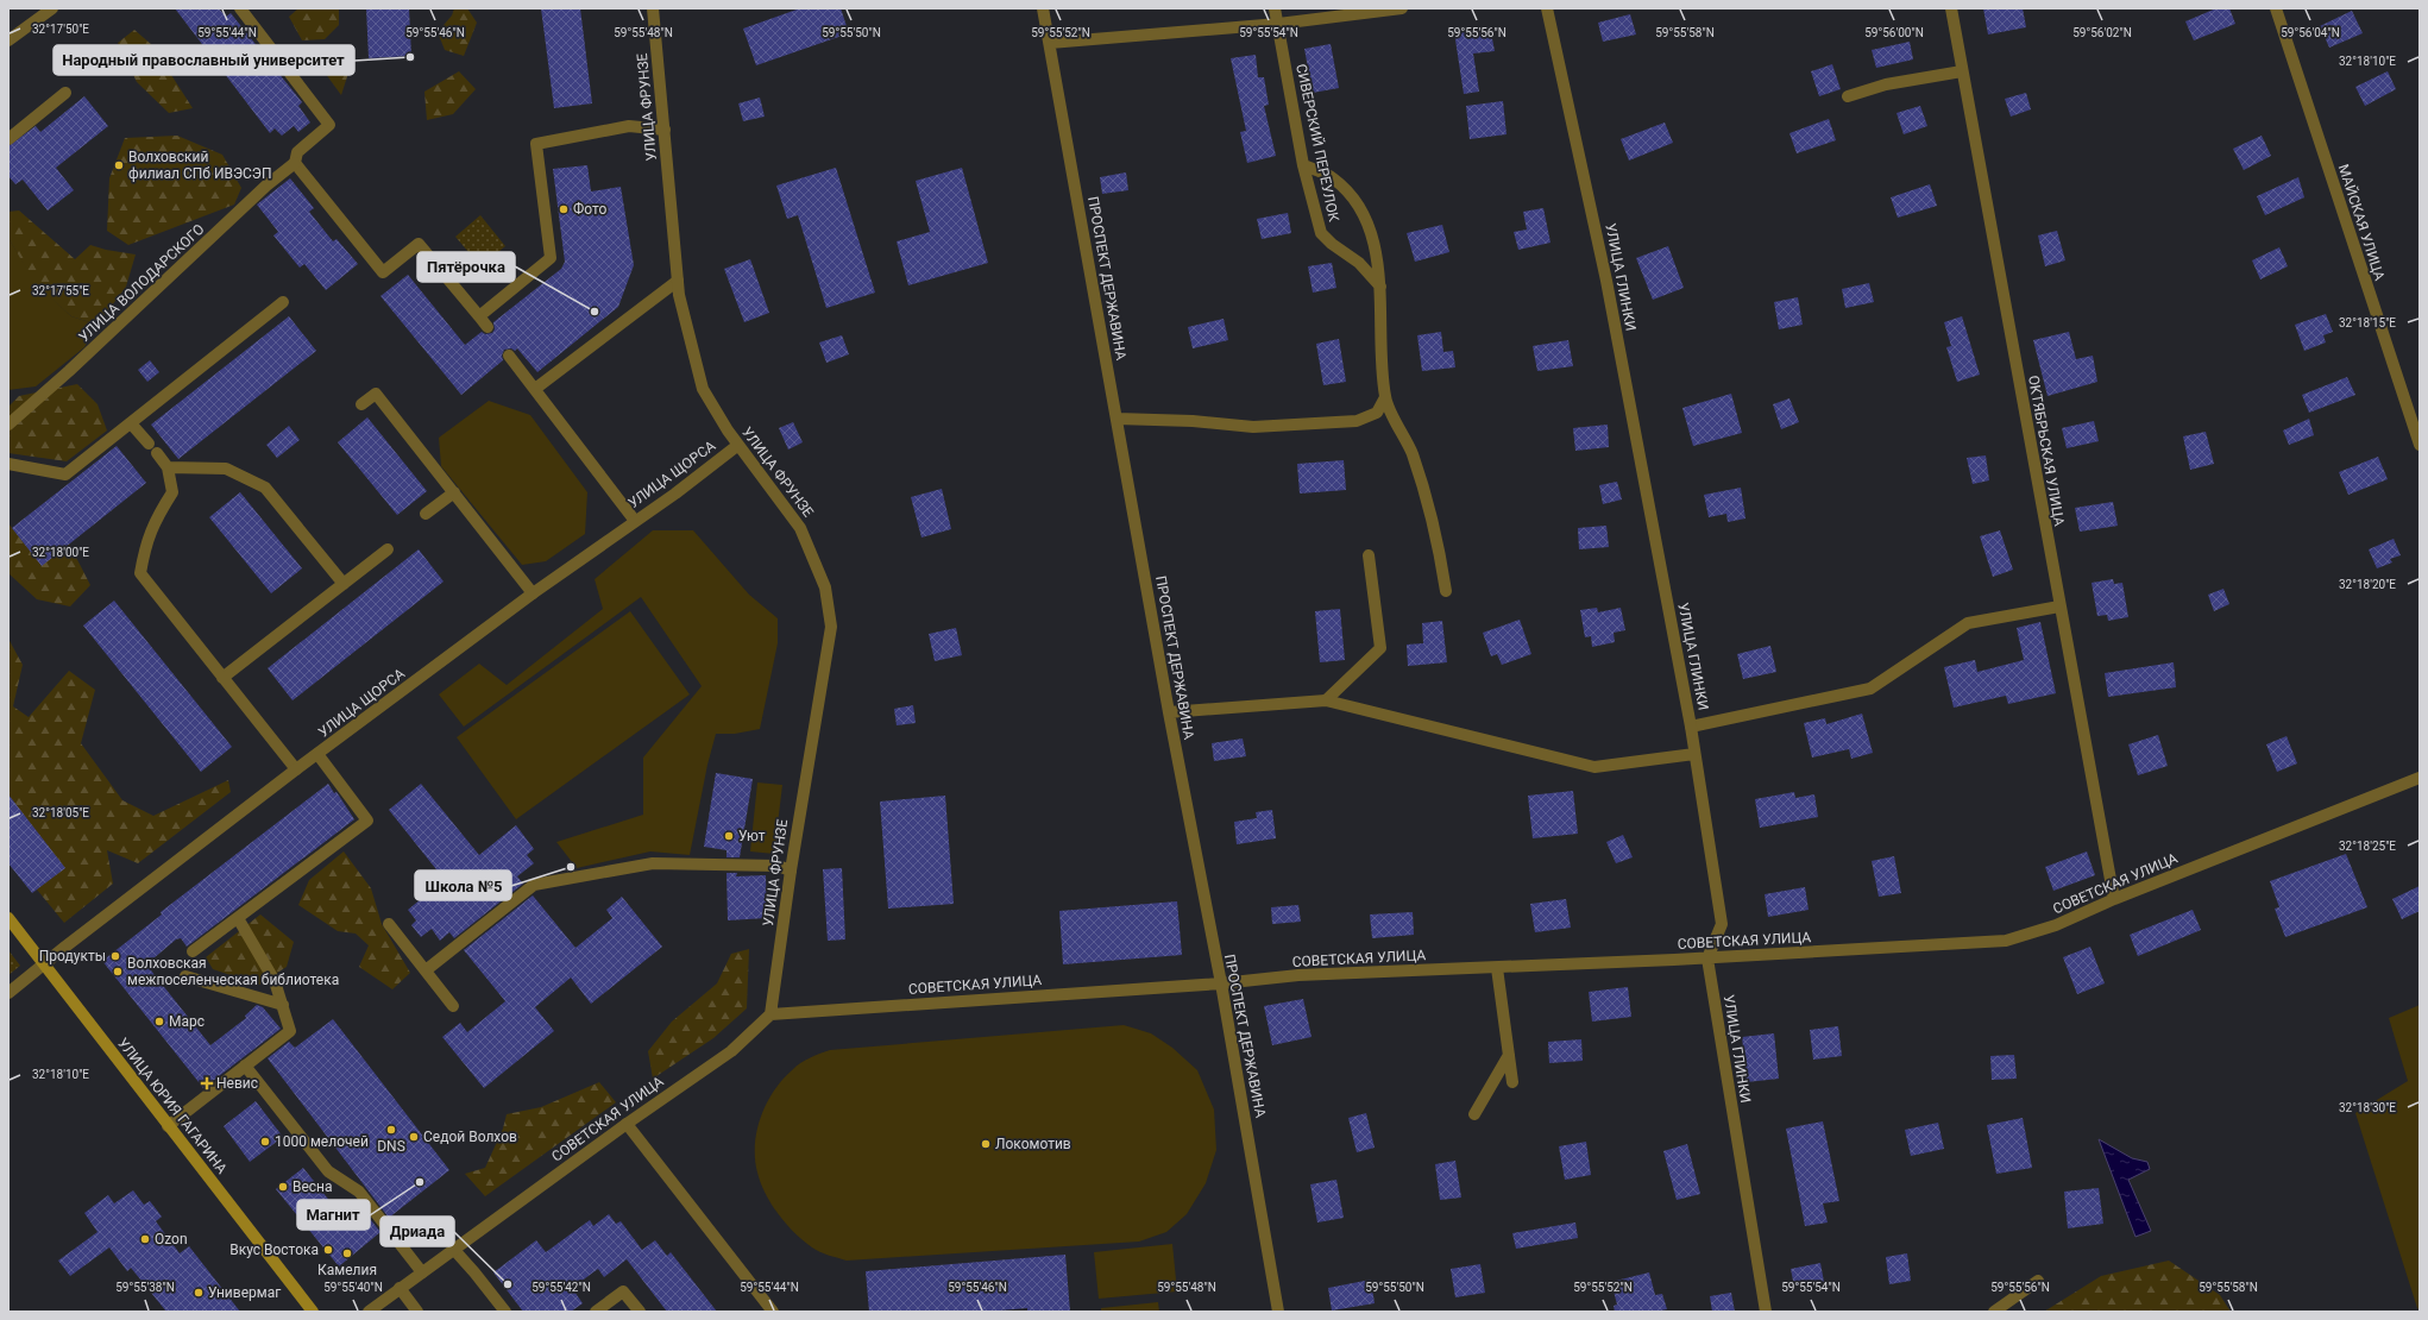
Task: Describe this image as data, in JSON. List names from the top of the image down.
{
  "streets": {
    "main road": ["УЛИЦА ЮРИЯ ГАГАРИНА"],
    "street": [
      "УЛИЦА ФРУНЗЕ",
      "СИВЕРСКИЙ ПЕРЕУЛОК",
      "МАЙСКАЯ УЛИЦА",
      "УЛИЦА ГЛИНКИ",
      "ПРОСПЕКТ ДЕРЖАВИНА",
      "УЛИЦА ВОЛОДАРСКОГО",
      "ОКТЯБРЬСКАЯ УЛИЦА",
      "УЛИЦА ЩОРСА",
      "СОВЕТСКАЯ УЛИЦА"
    ]
  },
  "crossings": [
    ["УЛИЦА ФРУНЗЕ", "УЛИЦА ЩОРСА"],
    ["УЛИЦА ФРУНЗЕ", "СОВЕТСКАЯ УЛИЦА"],
    ["УЛИЦА ГЛИНКИ", "СОВЕТСКАЯ УЛИЦА"],
    ["ПРОСПЕКТ ДЕРЖАВИНА", "СОВЕТСКАЯ УЛИЦА"],
    ["ОКТЯБРЬСКАЯ УЛИЦА", "СОВЕТСКАЯ УЛИЦА"],
    ["УЛИЦА ЩОРСА", "УЛИЦА ЮРИЯ ГАГАРИНА"]
  ],
  "places": {
    "other": [
      "Народный православный университет",
      "Волховский филиал СПб ИВЭСЭП",
      "Фото",
      "Пятёрочка",
      "Уют",
      "Школа №5",
      "Продукты",
      "Волховская межпоселенческая библиотека",
      "Марс",
      "DNS",
      "Седой Волхов",
      "1000 мелочей",
      "Локомотив",
      "Магнит",
      "Весна",
      "Ozon",
      "Вкус Востока",
      "Камелия",
      "Дриада",
      "Универмаг"
    ],
    "health": ["Невис"]
  },
  "coordinates": [
    "32°17'50\"E",
    "59°55'44\"N",
    "59°55'46\"N",
    "59°55'48\"N",
    "59°55'50\"N",
    "59°55'52\"N",
    "59°55'54\"N",
    "59°55'56\"N",
    "59°55'58\"N",
    "59°56'00\"N",
    "59°56'02\"N",
    "59°56'04\"N",
    "32°18'10\"E",
    "32°17'55\"E",
    "32°18'15\"E",
    "32°18'00\"E",
    "32°18'20\"E",
    "32°18'05\"E",
    "32°18'25\"E",
    "32°18'30\"E",
    "59°55'38\"N",
    "59°55'40\"N",
    "59°55'42\"N"
  ]
}
